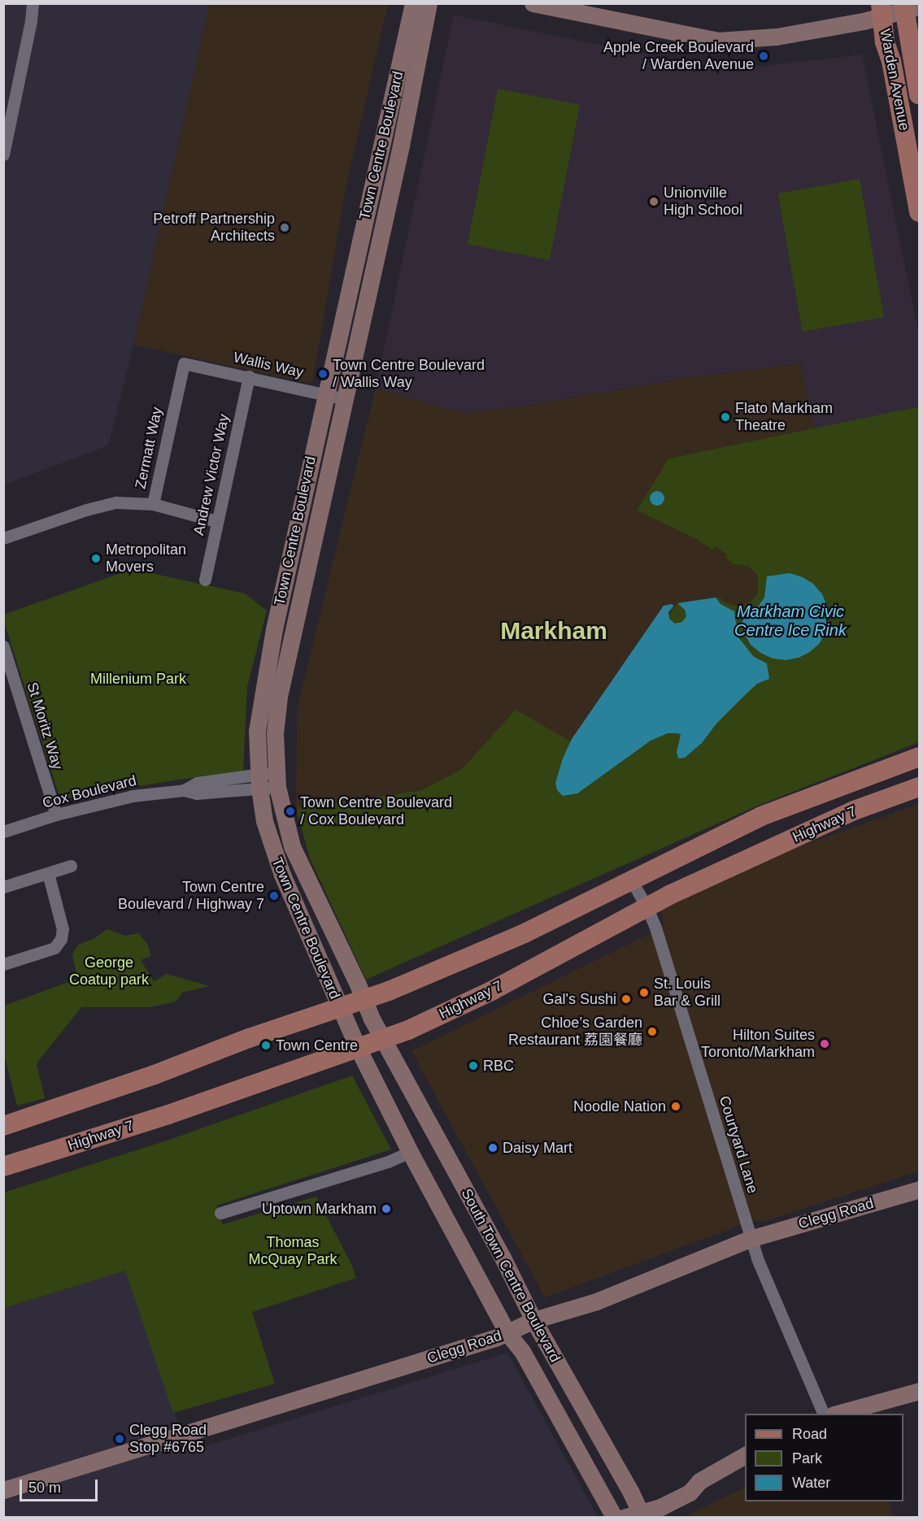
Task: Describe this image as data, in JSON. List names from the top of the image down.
{
  "streets": {
    "main road": [
      "Warden Avenue",
      "Town Centre Boulevard",
      "Highway 7",
      "Clegg Road",
      "South Town Centre Boulevard"
    ],
    "street": [
      "Wallis Way",
      "Zermatt Way",
      "Andrew Victor Way",
      "St Moritz Way",
      "Cox Boulevard",
      "Courtyard Lane"
    ]
  },
  "crossings": [
    ["Town Centre Boulevard", "Wallis Way"],
    ["Town Centre Boulevard", "Cox Boulevard"],
    ["Town Centre Boulevard", "Highway 7"],
    ["Town Centre Boulevard", "South Town Centre Boulevard"],
    ["Wallis Way", "Zermatt Way"],
    ["Wallis Way", "Andrew Victor Way"],
    ["Zermatt Way", "Andrew Victor Way"],
    ["St Moritz Way", "Cox Boulevard"],
    ["Highway 7", "Courtyard Lane"],
    ["Highway 7", "South Town Centre Boulevard"],
    ["Courtyard Lane", "Clegg Road"],
    ["Clegg Road", "South Town Centre Boulevard"]
  ],
  "districts": ["Markham"],
  "water": ["Markham Civic Centre Ice Rink"],
  "parks": ["Millenium Park", "George Coatup park", "Thomas McQuay Park"],
  "places": [
    "Apple Creek Boulevard / Warden Avenue",
    "Unionville High School",
    "Petroff Partnership Architects",
    "Town Centre Boulevard / Wallis Way",
    "Flato Markham Theatre",
    "Metropolitan Movers",
    "Town Centre Boulevard / Cox Boulevard",
    "Town Centre Boulevard / Highway 7",
    "St. Louis Bar & Grill",
    "Gal's Sushi",
    "Chloe’s Garden Restaurant 荔園餐廳",
    "Hilton Suites Toronto/Markham",
    "Town Centre",
    "RBC",
    "Noodle Nation",
    "Daisy Mart",
    "Uptown Markham",
    "Clegg Road Stop #6765"
  ],
  "legend": ["Road", "Park", "Water"],
  "scale_bar": "50 m"
}
